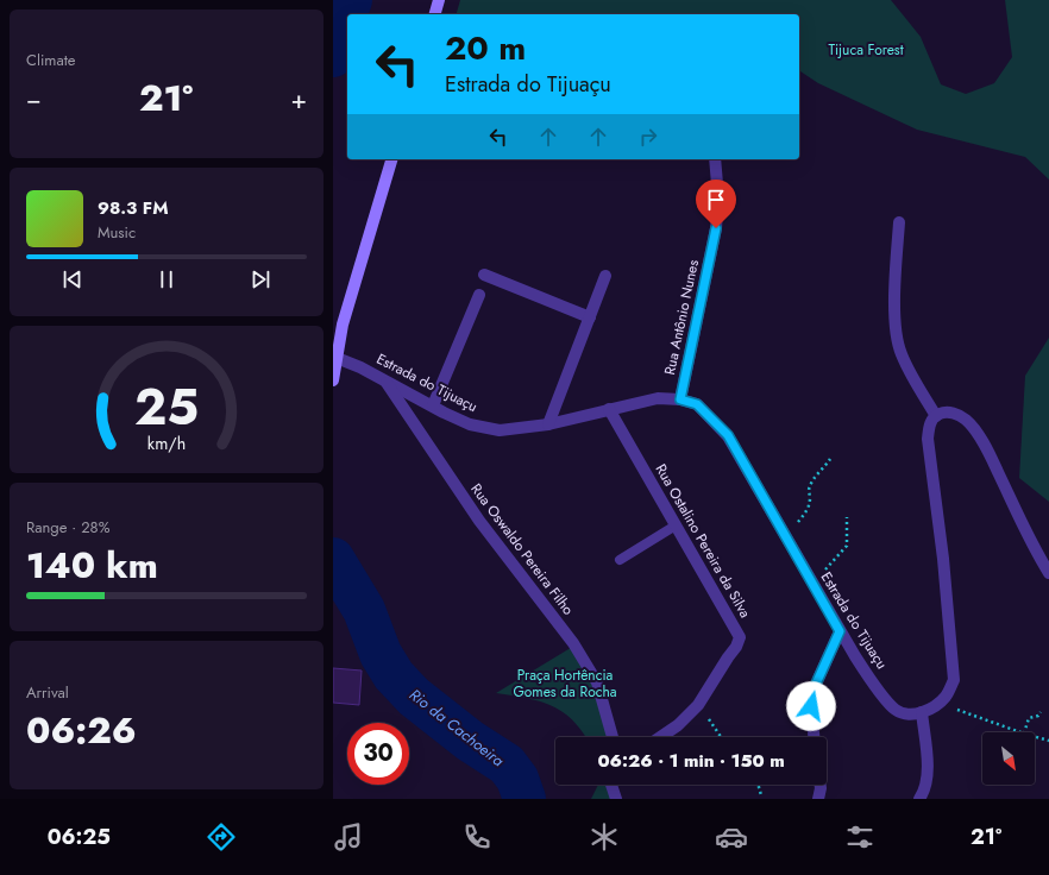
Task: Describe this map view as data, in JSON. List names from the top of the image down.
{
  "streets": {
    "street": [
      "Rua Antônio Nunes",
      "Estrada do Tijuaçu",
      "Rua Ostalino Pereira da Silva",
      "Rua Oswaldo Pereira Filho"
    ]
  },
  "crossings": [
    ["Rua Antônio Nunes", "Estrada do Tijuaçu"],
    ["Estrada do Tijuaçu", "Rua Ostalino Pereira da Silva"],
    ["Estrada do Tijuaçu", "Rua Oswaldo Pereira Filho"]
  ],
  "water": ["Rio da Cachoeira"],
  "parks": ["Tijuca Forest", "Praça Hortência Gomes da Rocha"],
  "north": "bottom right",
  "page": {
    "tile": [
      "Climate",
      ["Range · 28%", "140 km"],
      ["Arrival", "06:26"]
    ],
    "turn": ["20 m", "Estrada do Tijuaçu"],
    "heat": ["−", "21°", "+"],
    "song": ["98.3 FM", "Music"],
    "limit": "30",
    "trip": "06:26 · 1 min · 150 m",
    "tabs": ["06:25", "21°"],
    "gauge": ["25", "km/h"]
  }
}
